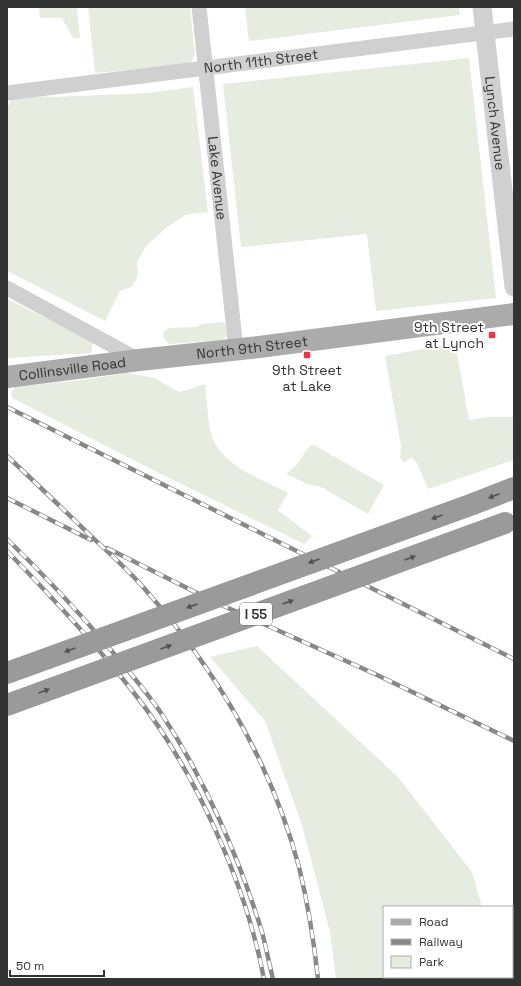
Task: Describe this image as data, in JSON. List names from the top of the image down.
{
  "streets": {
    "highway": ["I 55"],
    "main road": ["North 9th Street", "Collinsville Road"],
    "street": ["North 11th Street", "Lynch Avenue", "Lake Avenue"]
  },
  "crossings": [
    ["North 11th Street", "Lynch Avenue"],
    ["North 11th Street", "Lake Avenue"],
    ["Lake Avenue", "North 9th Street"],
    ["North 9th Street", "Collinsville Road"]
  ],
  "places": {
    "transit": ["9th Street at Lynch", "9th Street at Lake"]
  },
  "legend": ["Road", "Railway", "Park"],
  "scale_bar": "50 m"
}
